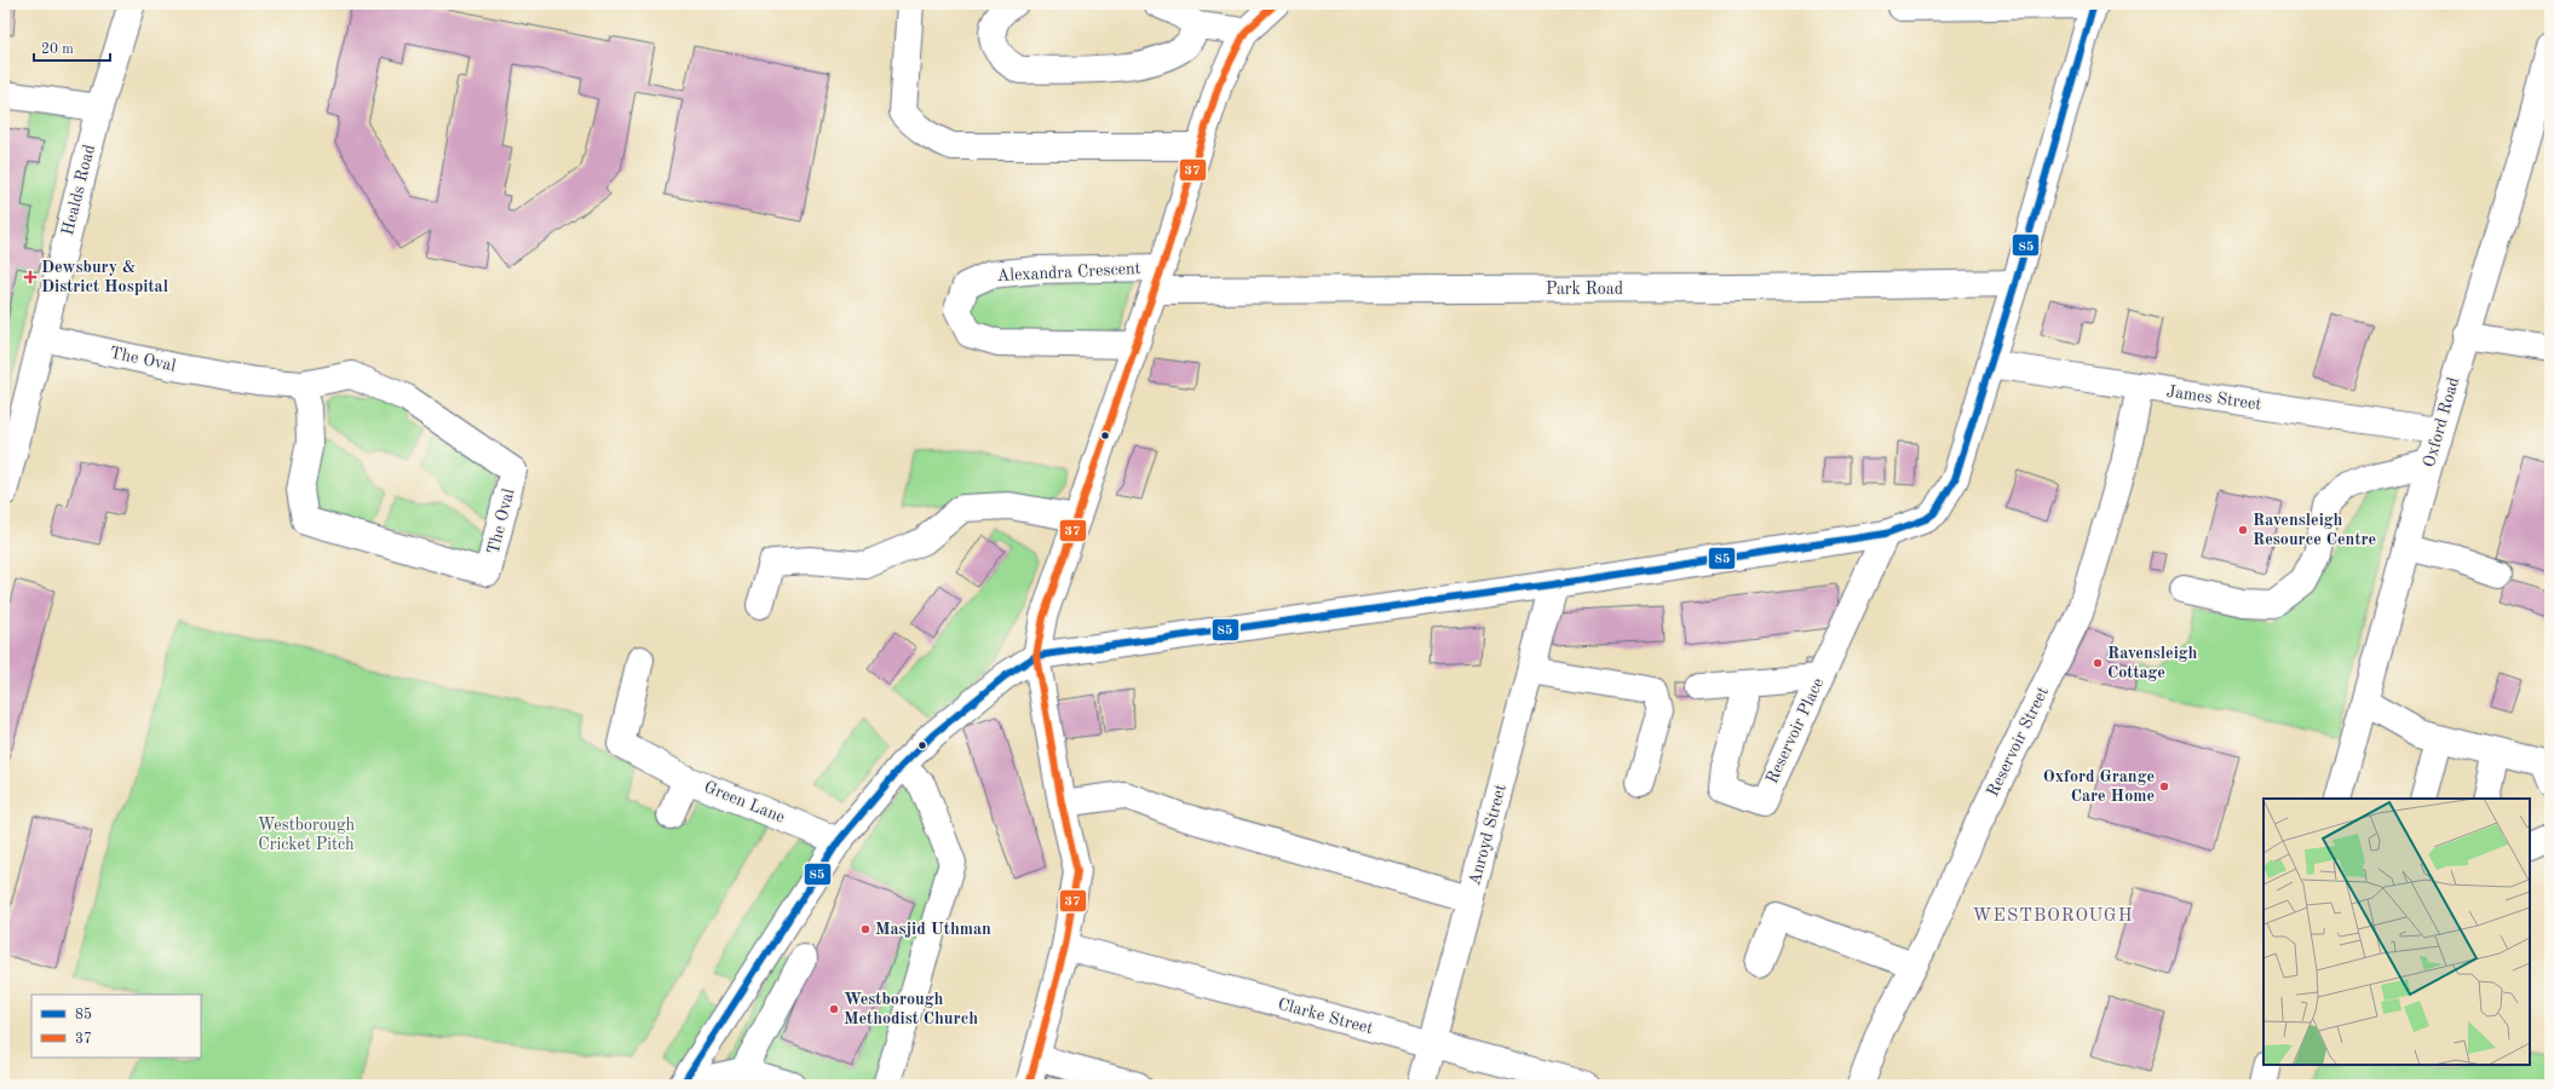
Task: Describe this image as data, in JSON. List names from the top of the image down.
{
  "streets": {
    "street": [
      "Healds Road",
      "Alexandra Crescent",
      "Park Road",
      "The Oval",
      "James Street",
      "Oxford Road",
      "Reservoir Place",
      "Reservoir Street",
      "Green Lane",
      "Anroyd Street",
      "Clarke Street"
    ]
  },
  "crossings": [
    ["Healds Road", "The Oval"],
    ["Alexandra Crescent", "Park Road"],
    ["James Street", "Oxford Road"],
    ["James Street", "Reservoir Street"],
    ["Anroyd Street", "Clarke Street"]
  ],
  "districts": ["WESTBOROUGH"],
  "parks": ["Westborough Cricket Pitch"],
  "places": {
    "health": ["Dewsbury & District Hospital"],
    "other": [
      "Ravensleigh Resource Centre",
      "Ravensleigh Cottage",
      "Oxford Grange Care Home",
      "Masjid Uthman",
      "Westborough Methodist Church"
    ]
  },
  "lines": ["transit line 85", "transit line 37"],
  "legend": ["85", "37"],
  "scale_bar": "20 m"
}
